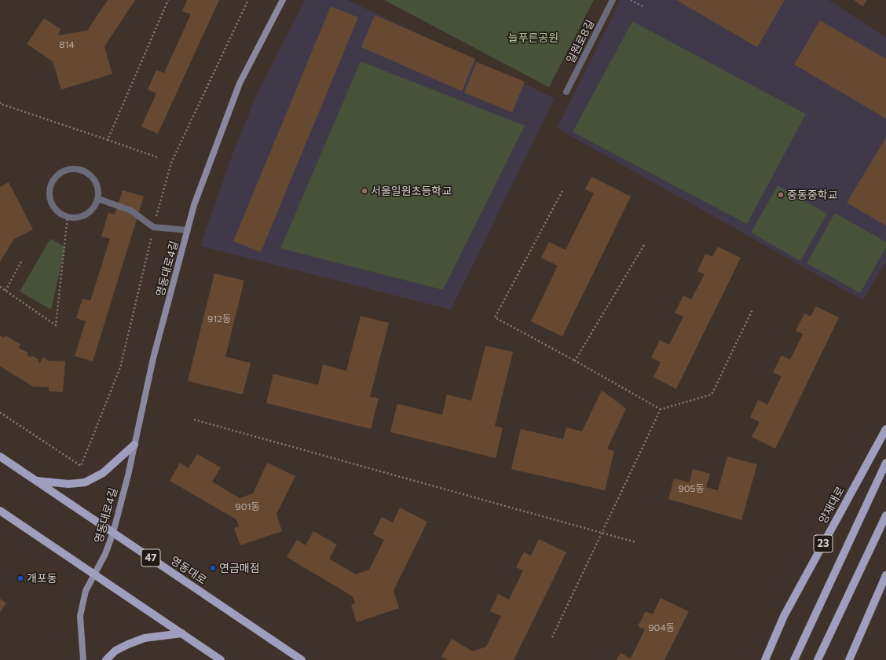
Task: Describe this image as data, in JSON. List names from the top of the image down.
{
  "streets": {
    "main road": [
      "양재대로",
      "23",
      "47",
      "영동대로"
    ],
    "street": ["일원로8길", "영동대로4길"]
  },
  "crossings": [
    ["영동대로4길", "영동대로"]
  ],
  "parks": ["늘푸른공원"],
  "places": [
    "서울일원초등학교",
    "중동중학교",
    "연금매점",
    "개포동"
  ],
  "house_numbers": [
    "814",
    "912동",
    "905동",
    "901동",
    "904동"
  ]
}
